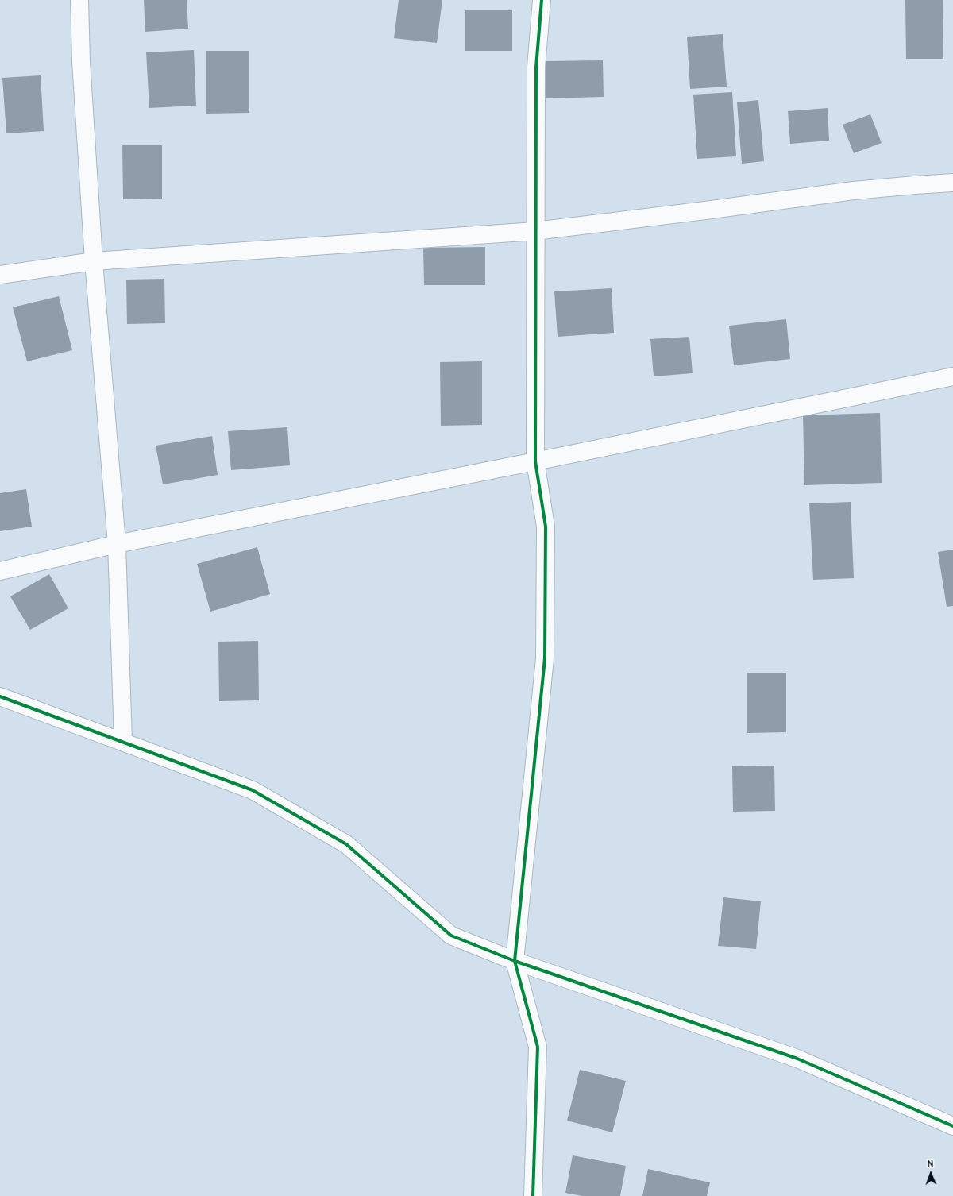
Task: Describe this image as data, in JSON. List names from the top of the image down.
{
  "north": "top"
}
